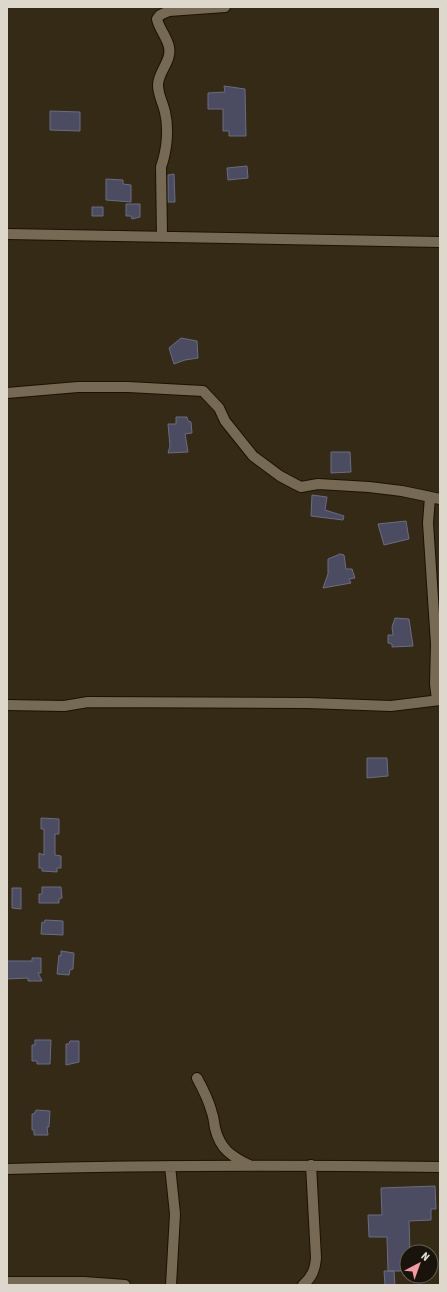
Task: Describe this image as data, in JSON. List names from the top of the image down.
{
  "north": "top right"
}
